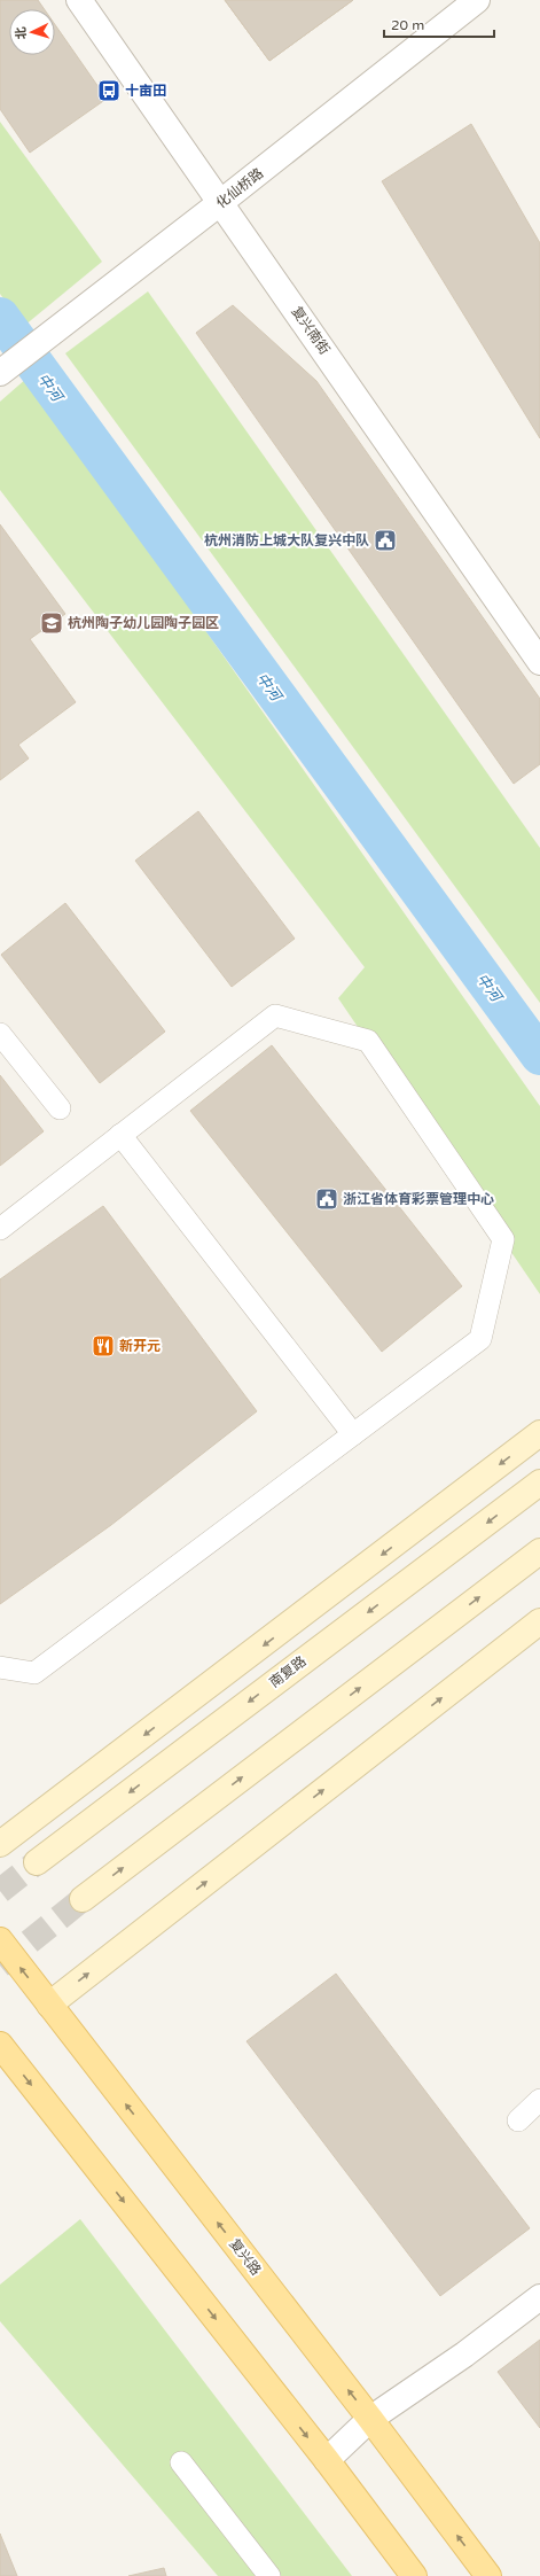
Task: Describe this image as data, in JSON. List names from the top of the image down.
{
  "streets": {
    "main road": ["南复路", "复兴路"],
    "street": ["化仙桥路", "复兴南街"]
  },
  "crossings": [
    ["化仙桥路", "复兴南街"]
  ],
  "water": ["中河"],
  "places": {
    "bus stop": ["十亩田"],
    "public building": ["杭州消防上城大队复兴中队", "浙江省体育彩票管理中心"],
    "school or university": ["杭州陶子幼儿园陶子园区"],
    "restaurant": ["新开元"]
  },
  "scale_bar": "20 m",
  "north": "left"
}
